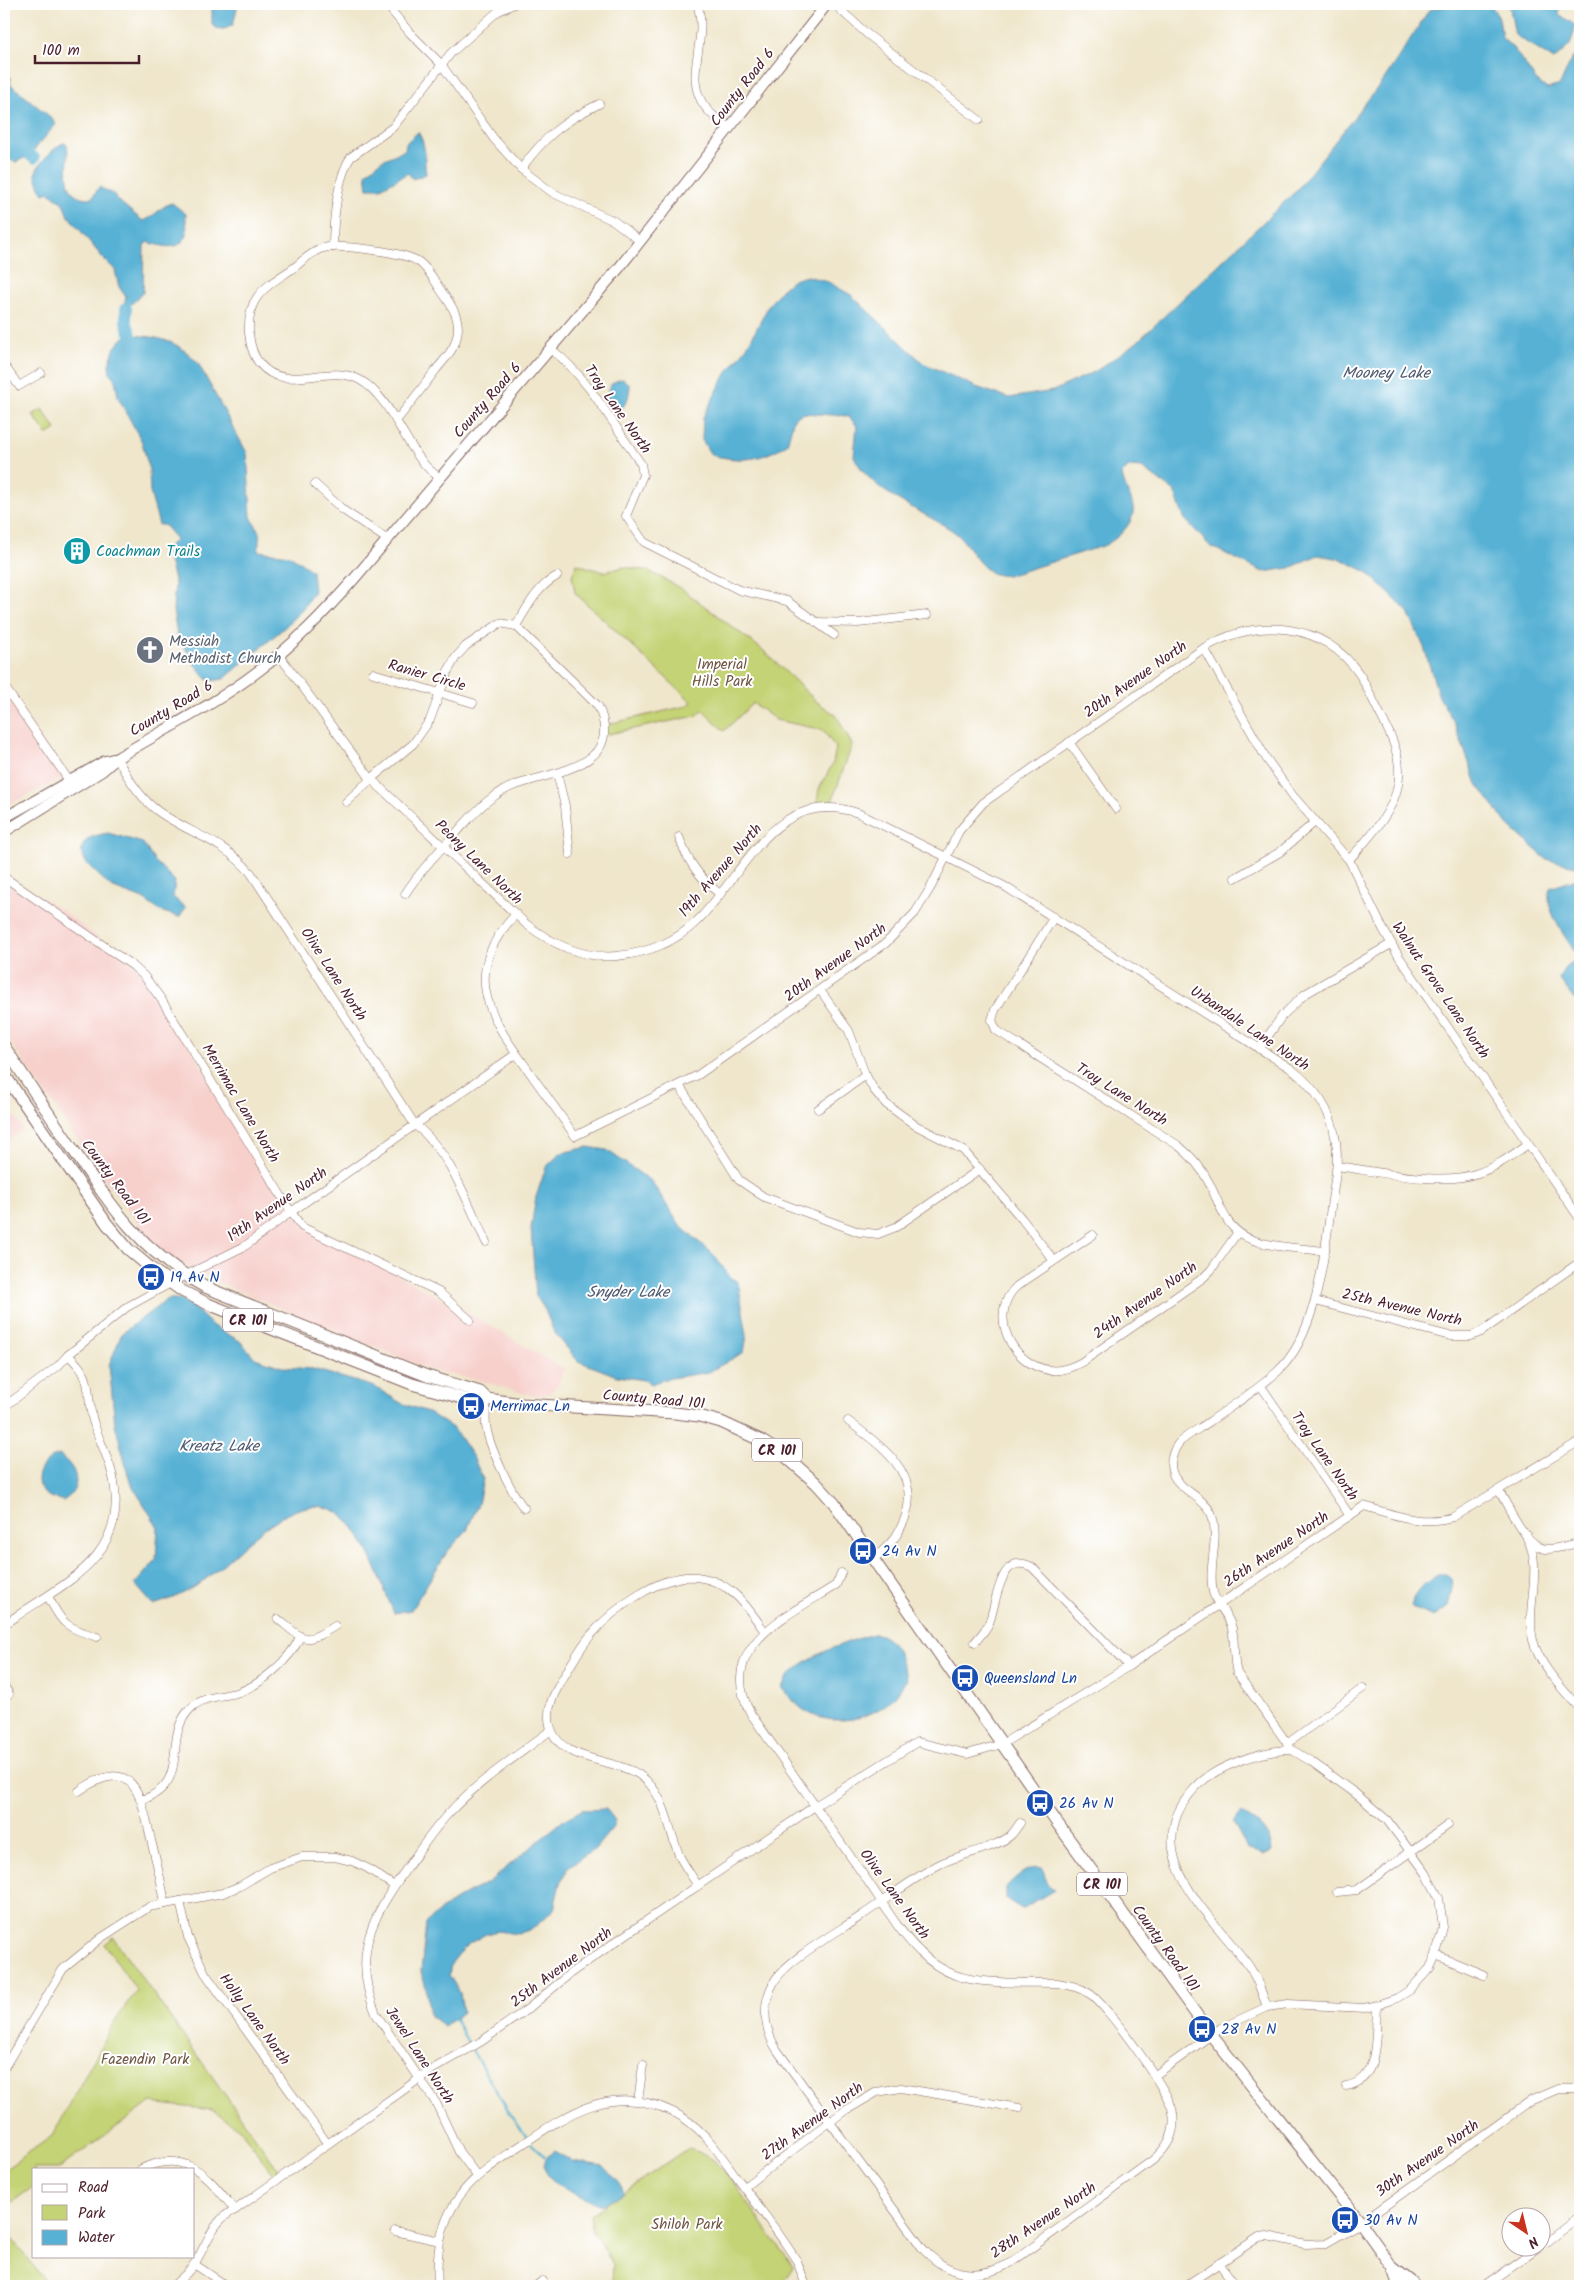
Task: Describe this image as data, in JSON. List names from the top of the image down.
{
  "streets": {
    "main road": ["County Road 6", "County Road 101", "CR 101"],
    "street": [
      "Troy Lane North",
      "Ranier Circle",
      "20th Avenue North",
      "Peony Lane North",
      "19th Avenue North",
      "Olive Lane North",
      "Walnut Grove Lane North",
      "Urbandale Lane North",
      "Merrimac Lane North",
      "24th Avenue North",
      "25th Avenue North",
      "26th Avenue North",
      "Holly Lane North",
      "Jewel Lane North",
      "27th Avenue North",
      "30th Avenue North",
      "28th Avenue North"
    ]
  },
  "crossings": [
    ["County Road 6", "Troy Lane North"],
    ["County Road 6", "Peony Lane North"],
    ["County Road 6", "Olive Lane North"],
    ["Troy Lane North", "Urbandale Lane North"],
    ["Troy Lane North", "24th Avenue North"],
    ["Troy Lane North", "26th Avenue North"],
    ["20th Avenue North", "Peony Lane North"],
    ["20th Avenue North", "19th Avenue North"],
    ["20th Avenue North", "Walnut Grove Lane North"],
    ["20th Avenue North", "Urbandale Lane North"],
    ["Peony Lane North", "19th Avenue North"],
    ["19th Avenue North", "Olive Lane North"],
    ["19th Avenue North", "Urbandale Lane North"],
    ["19th Avenue North", "Merrimac Lane North"],
    ["19th Avenue North", "County Road 101"],
    ["Olive Lane North", "25th Avenue North"],
    ["Olive Lane North", "28th Avenue North"],
    ["Urbandale Lane North", "25th Avenue North"],
    ["Urbandale Lane North", "26th Avenue North"],
    ["County Road 101", "25th Avenue North"],
    ["County Road 101", "26th Avenue North"],
    ["County Road 101", "30th Avenue North"],
    ["25th Avenue North", "26th Avenue North"],
    ["25th Avenue North", "Holly Lane North"],
    ["25th Avenue North", "Jewel Lane North"],
    ["27th Avenue North", "28th Avenue North"]
  ],
  "water": ["Mooney Lake", "Snyder Lake", "Kreatz Lake"],
  "parks": ["Imperial Hills Park", "Fazendin Park", "Shiloh Park"],
  "places": {
    "building": ["Coachman Trails"],
    "church": ["Messiah Methodist Church"],
    "bus stop": [
      "19 Av N",
      "Merrimac Ln",
      "24 Av N",
      "Queensland Ln",
      "26 Av N",
      "28 Av N",
      "30 Av N"
    ]
  },
  "legend": ["Road", "Park", "Water"],
  "scale_bar": "100 m",
  "north": "bottom right"
}
